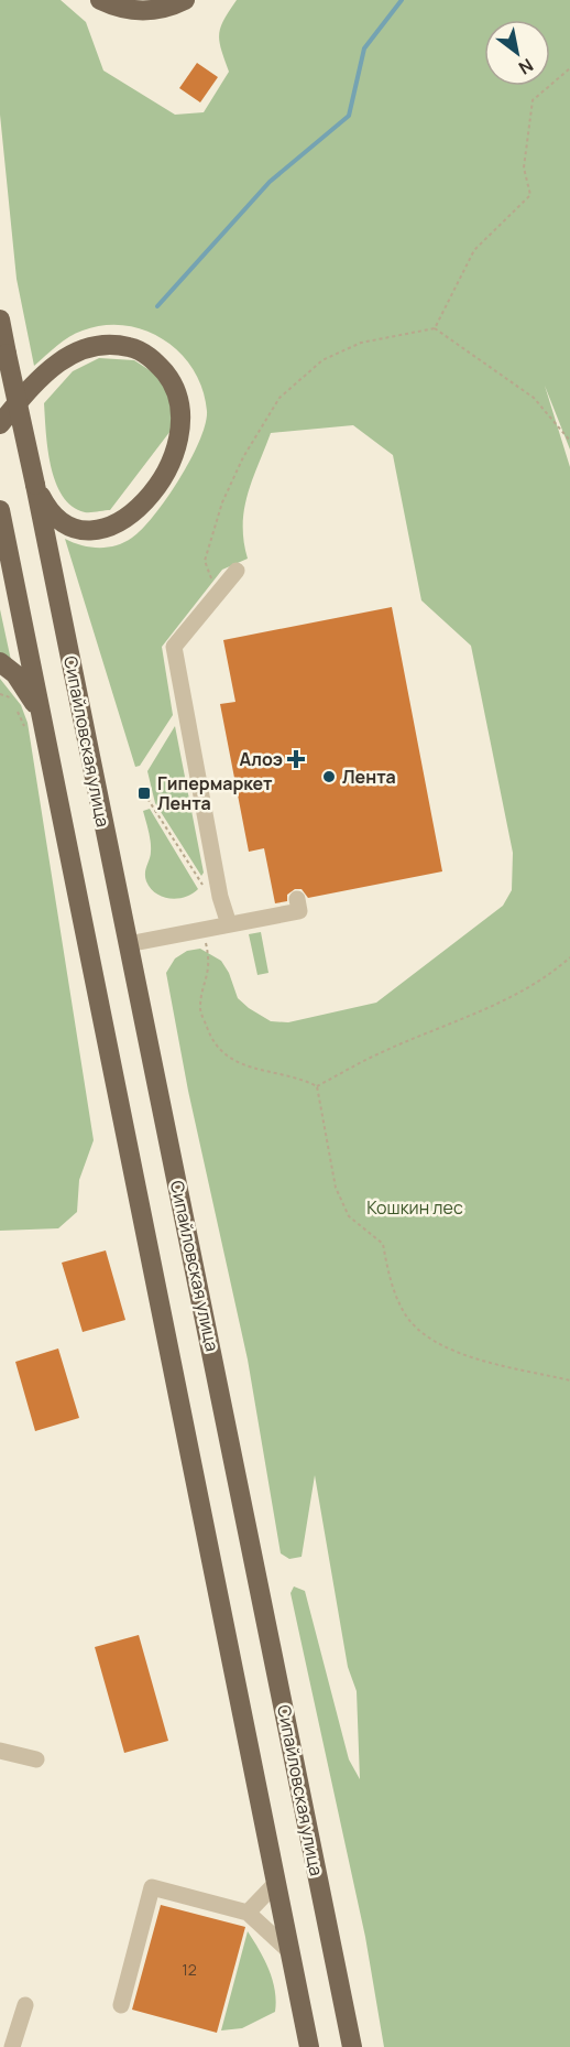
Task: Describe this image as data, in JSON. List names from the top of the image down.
{
  "streets": {
    "main road": ["Сипайловская улица"]
  },
  "parks": ["Кошкин лес"],
  "places": {
    "health": ["Алоэ"],
    "other": ["Лента"],
    "transit": ["Гипермаркет Лента"]
  },
  "house_numbers": ["12"],
  "north": "bottom right"
}
